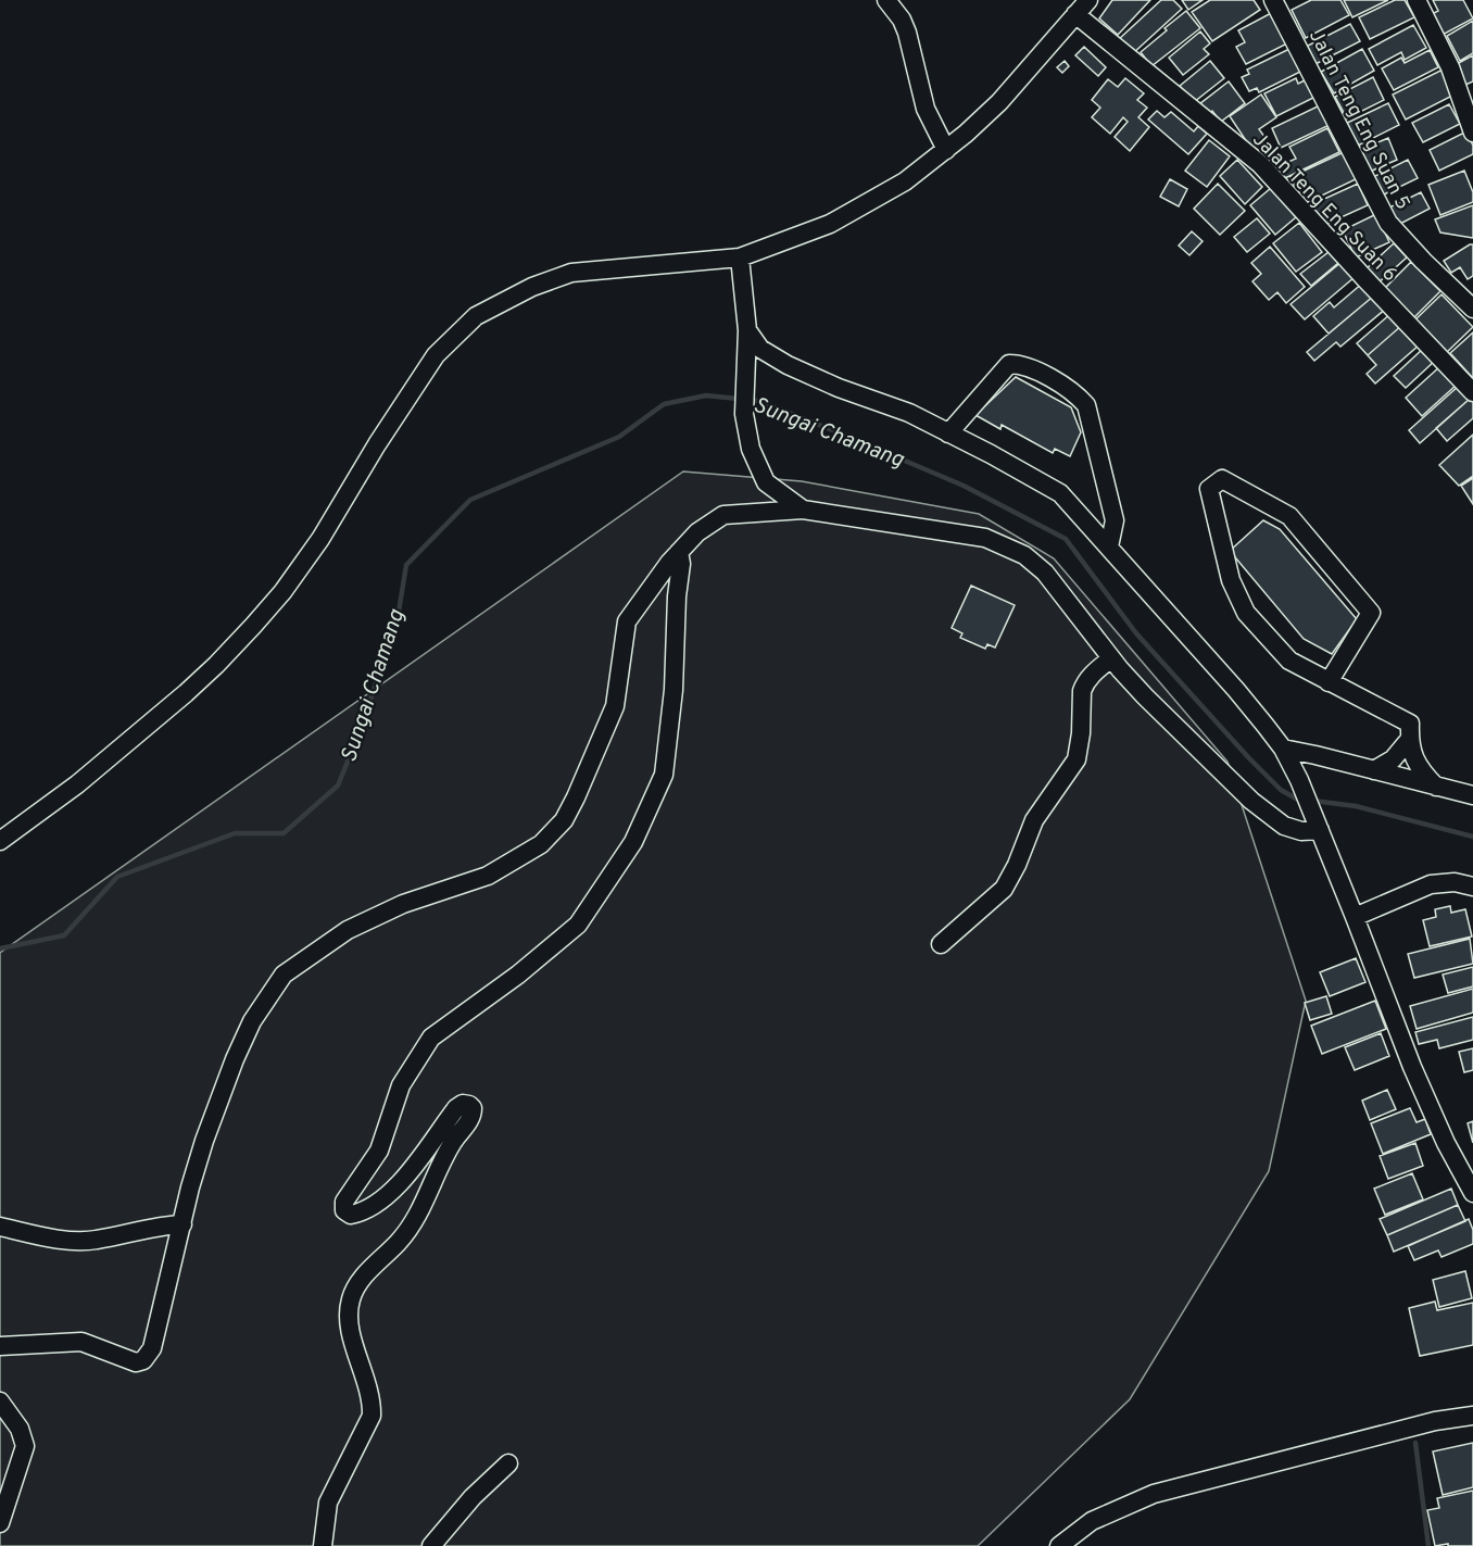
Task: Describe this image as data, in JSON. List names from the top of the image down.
{
  "streets": {
    "street": ["Jalan Teng Eng Suan 5", "Jalan Teng Eng Suan 6"]
  },
  "water": ["Sungai Chamang"]
}
